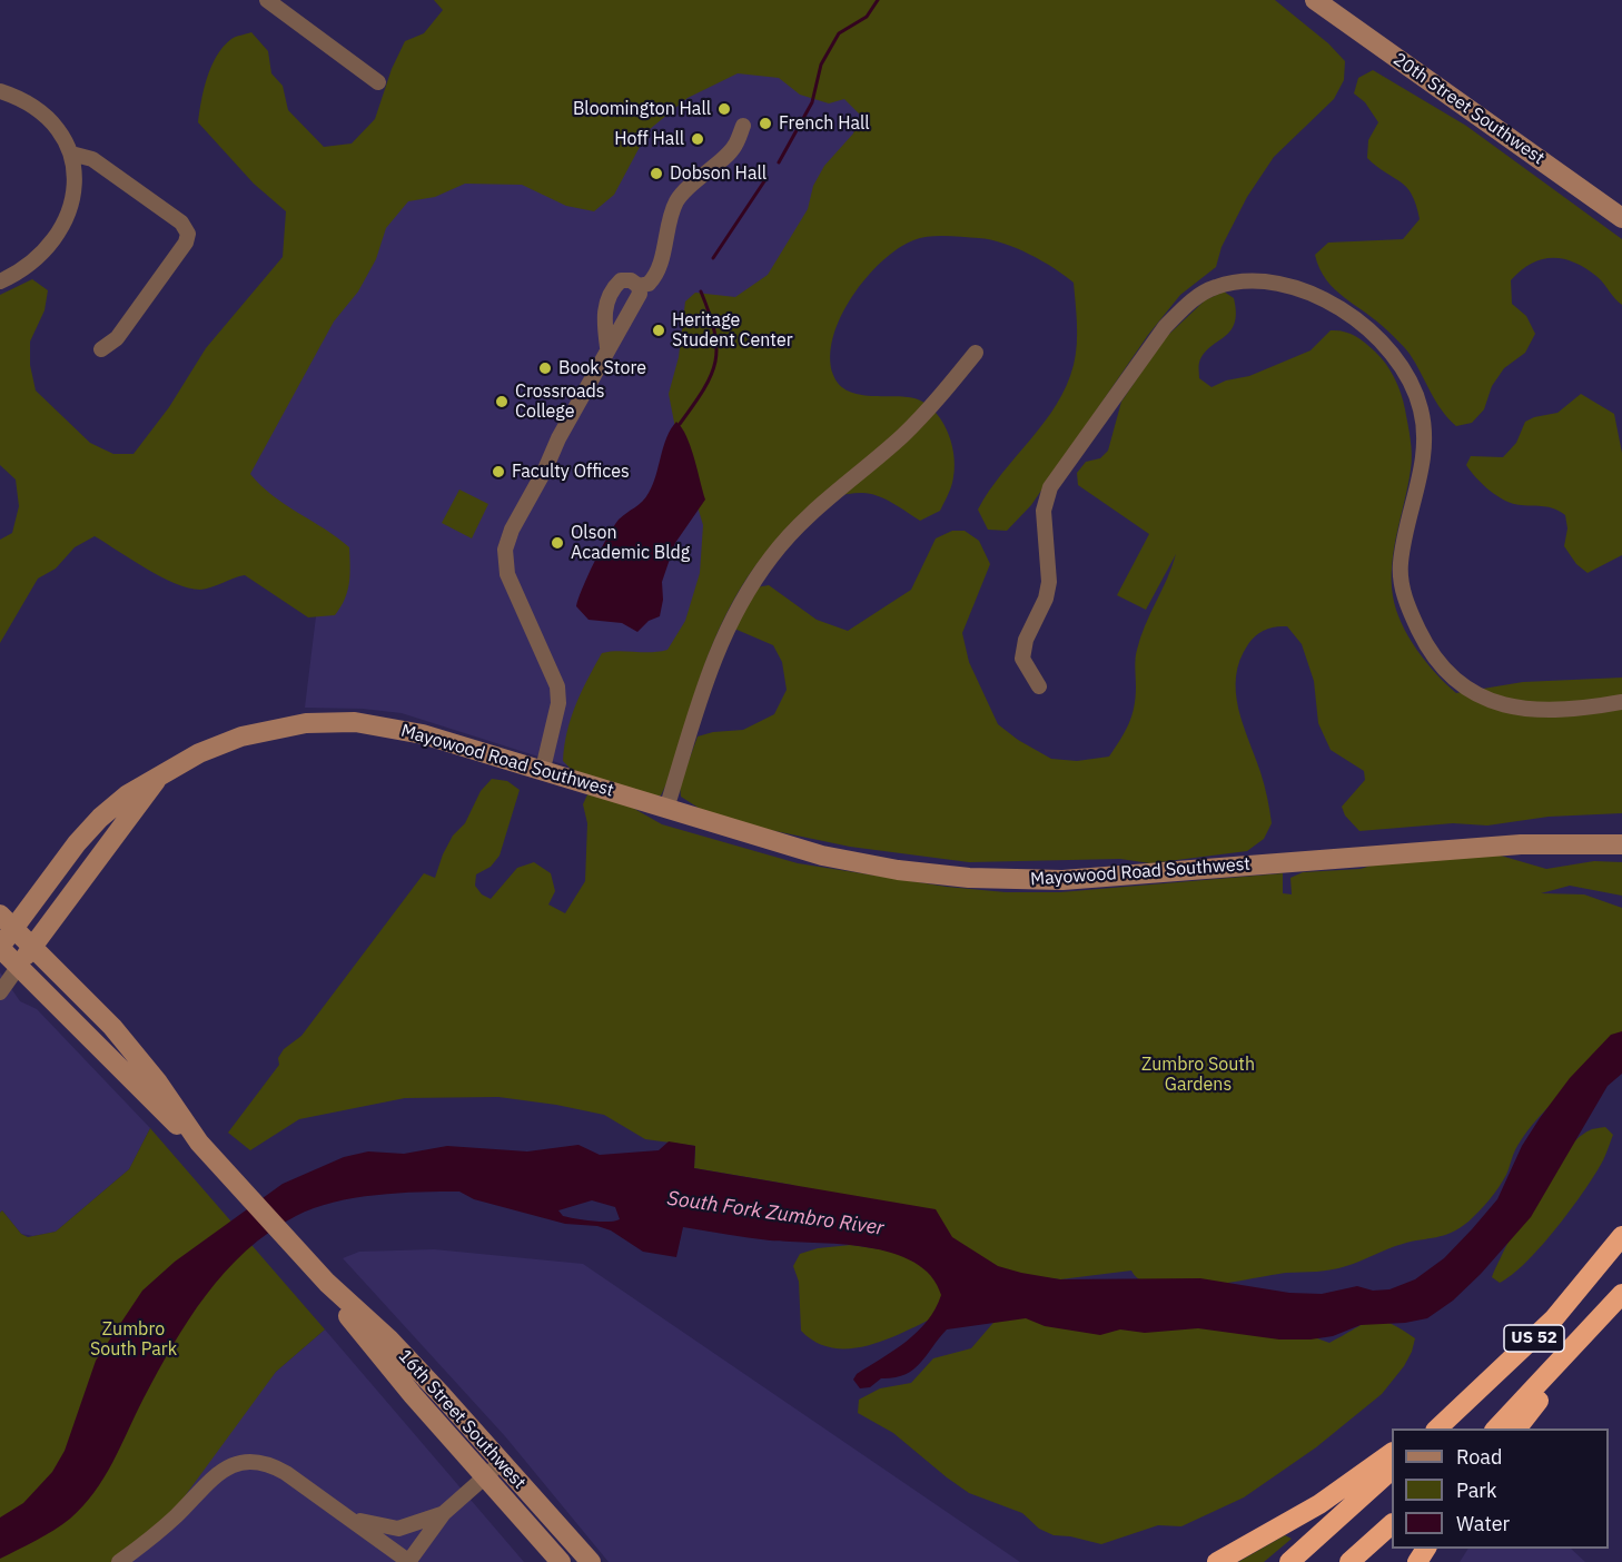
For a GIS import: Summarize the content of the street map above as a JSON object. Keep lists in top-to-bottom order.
{
  "streets": {
    "highway": ["US 52"],
    "street": ["20th Street Southwest", "Mayowood Road Southwest", "16th Street Southwest"]
  },
  "crossings": [
    ["Mayowood Road Southwest", "16th Street Southwest"]
  ],
  "water": ["South Fork Zumbro River"],
  "parks": ["Zumbro South Gardens", "Zumbro South Park"],
  "places": [
    "Bloomington Hall",
    "French Hall",
    "Hoff Hall",
    "Dobson Hall",
    "Heritage Student Center",
    "Book Store",
    "Crossroads College",
    "Faculty Offices",
    "Olson Academic Bldg"
  ],
  "legend": ["Road", "Park", "Water"]
}
